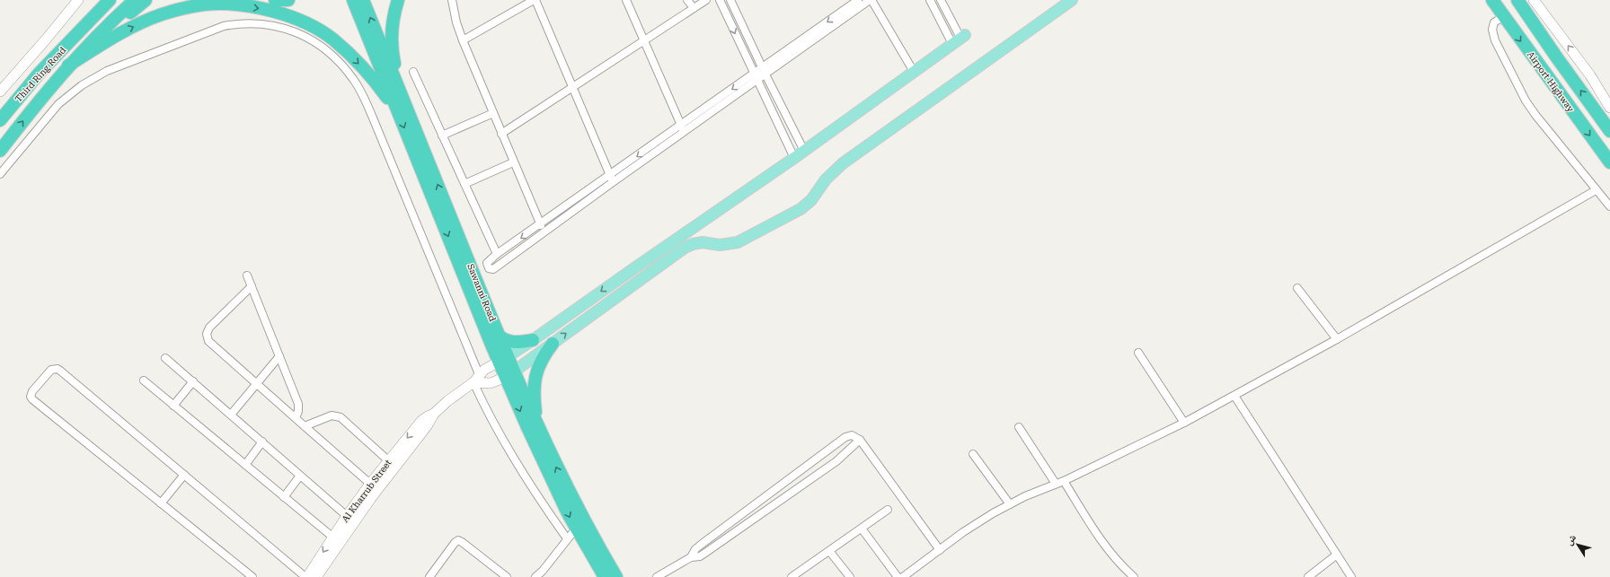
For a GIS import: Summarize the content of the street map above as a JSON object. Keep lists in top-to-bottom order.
{
  "streets": {
    "highway": ["Third Ring Road", "Airport Highway", "Sawanni Road"],
    "main road": ["Al Kharrub Street"]
  },
  "crossings": [
    ["Sawanni Road", "Al Kharrub Street"]
  ],
  "north": "top left"
}
